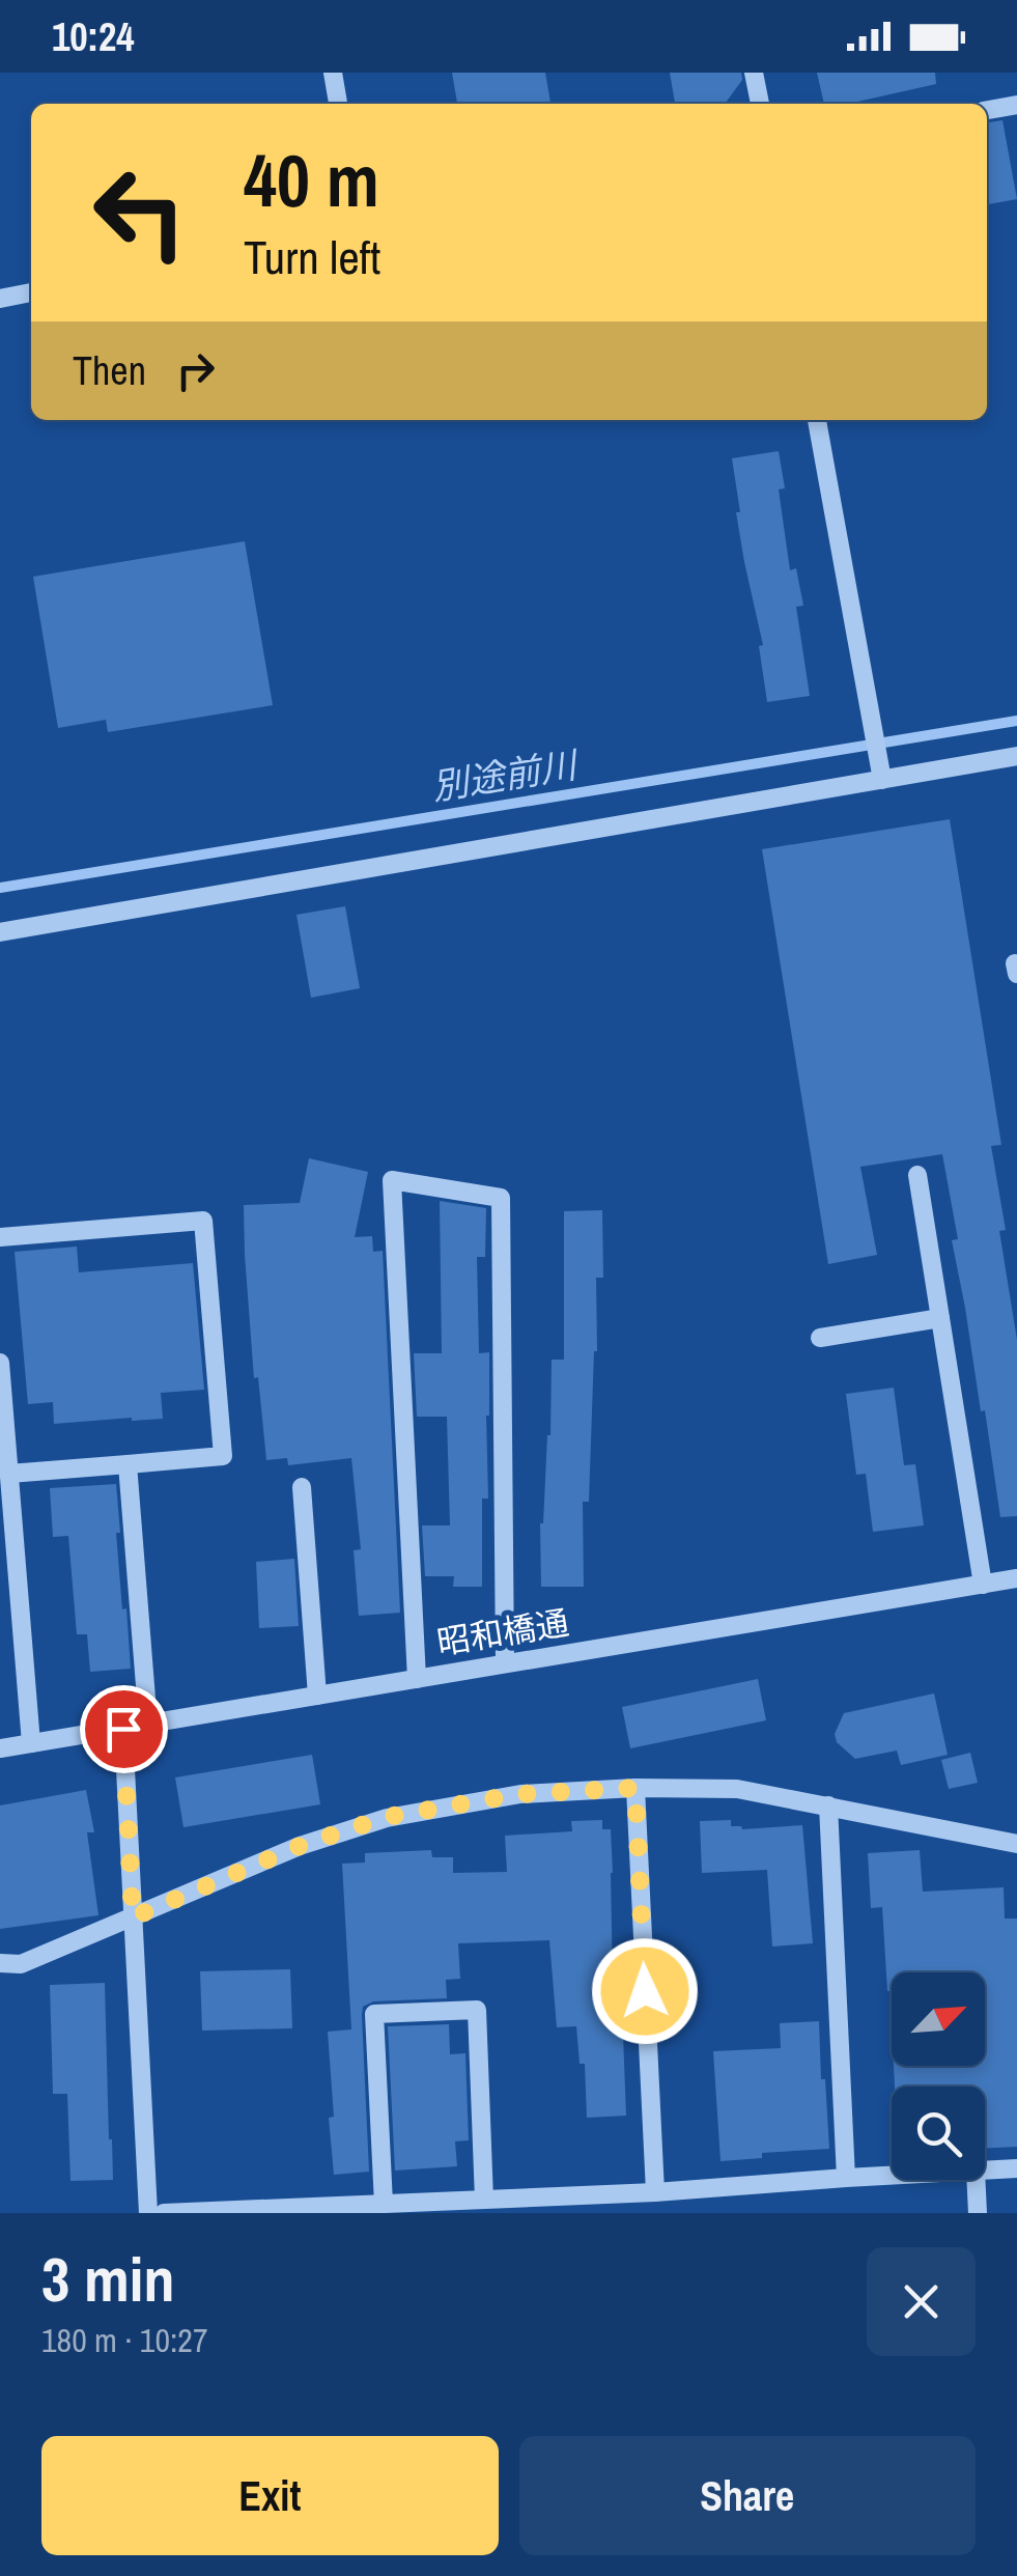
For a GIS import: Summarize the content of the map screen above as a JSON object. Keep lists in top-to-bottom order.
{
  "streets": {
    "street": ["昭和橋通"]
  },
  "water": ["別途前川"],
  "north": "top right",
  "page": {
    "status": "10:24",
    "turn": ["40 m", "Turn left"],
    "then": "Then",
    "heading": ["3 min", "180 m · 10:27"],
    "buttons": ["Exit", "Share"]
  }
}
